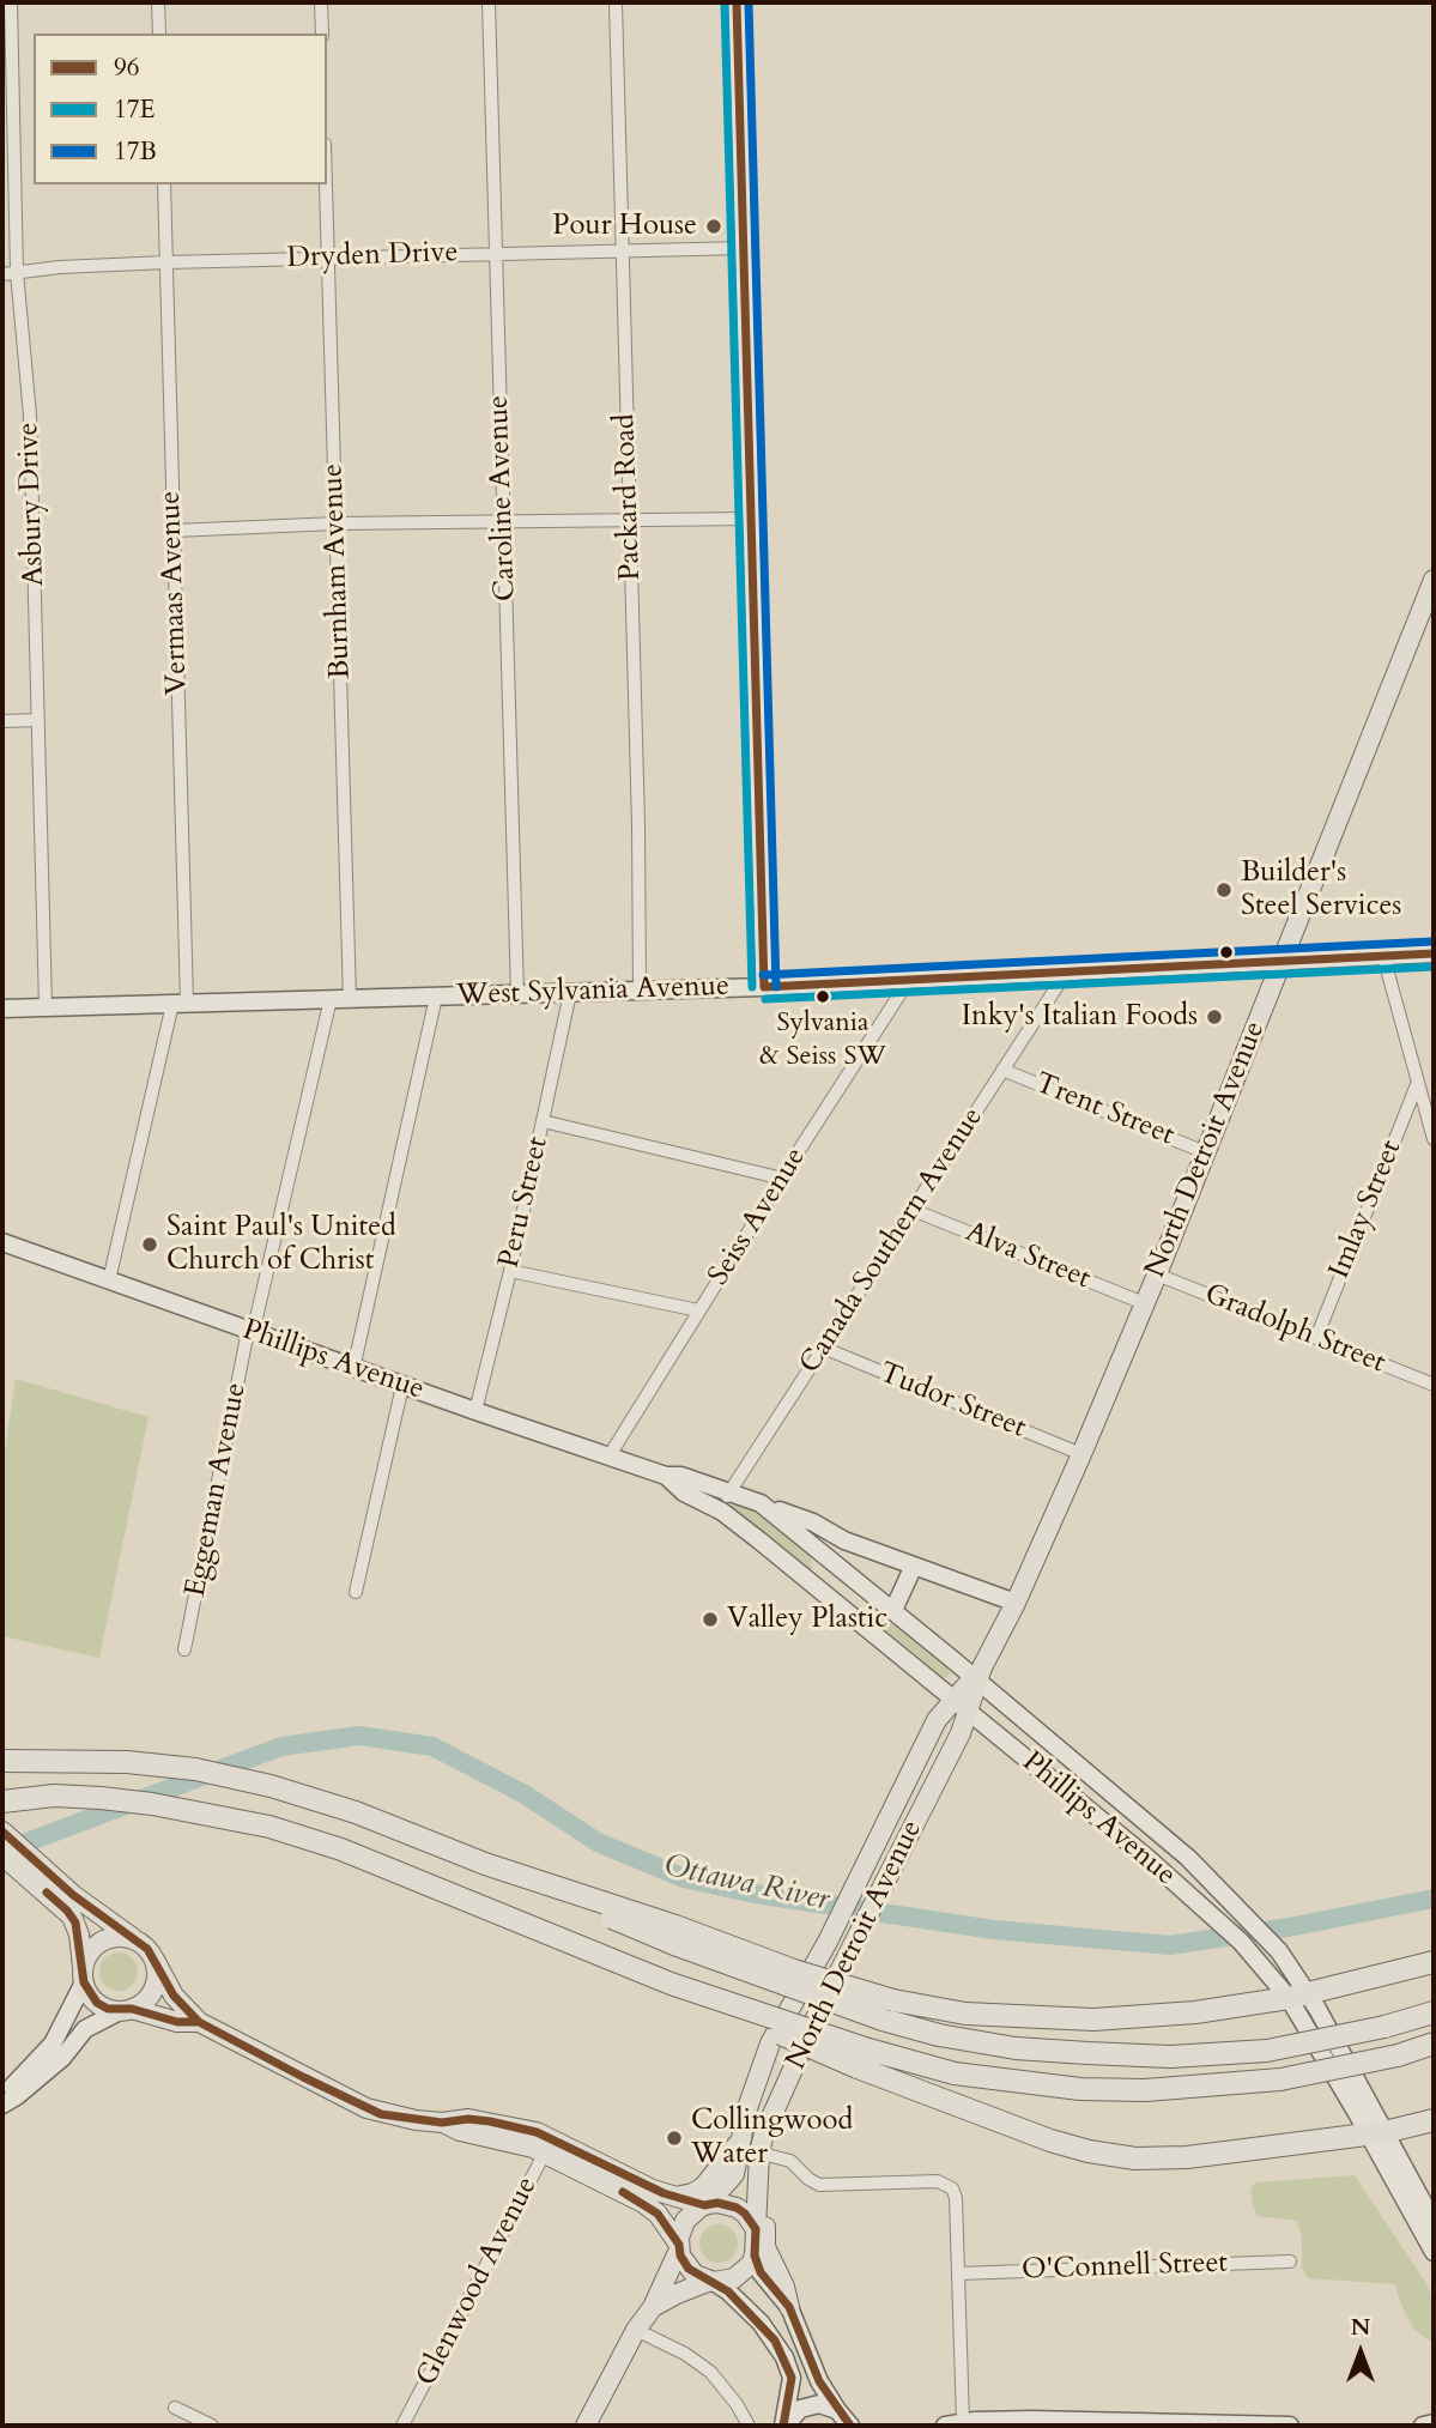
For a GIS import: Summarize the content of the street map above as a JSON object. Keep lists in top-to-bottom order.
{
  "streets": {
    "main road": ["West Sylvania Avenue", "North Detroit Avenue", "Phillips Avenue"],
    "street": [
      "Dryden Drive",
      "Packard Road",
      "Caroline Avenue",
      "Asbury Drive",
      "Burnham Avenue",
      "Vermaas Avenue",
      "Trent Street",
      "Peru Street",
      "Imlay Street",
      "Seiss Avenue",
      "Canada Southern Avenue",
      "Alva Street",
      "Gradolph Street",
      "Tudor Street",
      "Eggeman Avenue",
      "O'Connell Street",
      "Glenwood Avenue"
    ]
  },
  "crossings": [
    ["Dryden Drive", "Packard Road"],
    ["Dryden Drive", "Caroline Avenue"],
    ["Dryden Drive", "Asbury Drive"],
    ["Dryden Drive", "Burnham Avenue"],
    ["Dryden Drive", "Vermaas Avenue"],
    ["Packard Road", "West Sylvania Avenue"],
    ["Caroline Avenue", "West Sylvania Avenue"],
    ["Asbury Drive", "West Sylvania Avenue"],
    ["Burnham Avenue", "West Sylvania Avenue"],
    ["Vermaas Avenue", "West Sylvania Avenue"],
    ["Vermaas Avenue", "Phillips Avenue"],
    ["West Sylvania Avenue", "North Detroit Avenue"],
    ["West Sylvania Avenue", "Peru Street"],
    ["West Sylvania Avenue", "Seiss Avenue"],
    ["West Sylvania Avenue", "Canada Southern Avenue"],
    ["Trent Street", "North Detroit Avenue"],
    ["Trent Street", "Canada Southern Avenue"],
    ["North Detroit Avenue", "Alva Street"],
    ["North Detroit Avenue", "Gradolph Street"],
    ["North Detroit Avenue", "Phillips Avenue"],
    ["North Detroit Avenue", "Tudor Street"],
    ["Peru Street", "Phillips Avenue"],
    ["Imlay Street", "Gradolph Street"],
    ["Seiss Avenue", "Phillips Avenue"],
    ["Canada Southern Avenue", "Alva Street"],
    ["Canada Southern Avenue", "Phillips Avenue"],
    ["Canada Southern Avenue", "Tudor Street"],
    ["Phillips Avenue", "Eggeman Avenue"]
  ],
  "water": ["Ottawa River"],
  "places": [
    "Pour House",
    "Builder's Steel Services",
    "Sylvania & Seiss SW",
    "Inky's Italian Foods",
    "Saint Paul's United Church of Christ",
    "Valley Plastic",
    "Collingwood Water"
  ],
  "lines": ["transit line 96", "transit line 17E", "transit line 17B"],
  "legend": ["96", "17E", "17B"],
  "north": "top"
}
